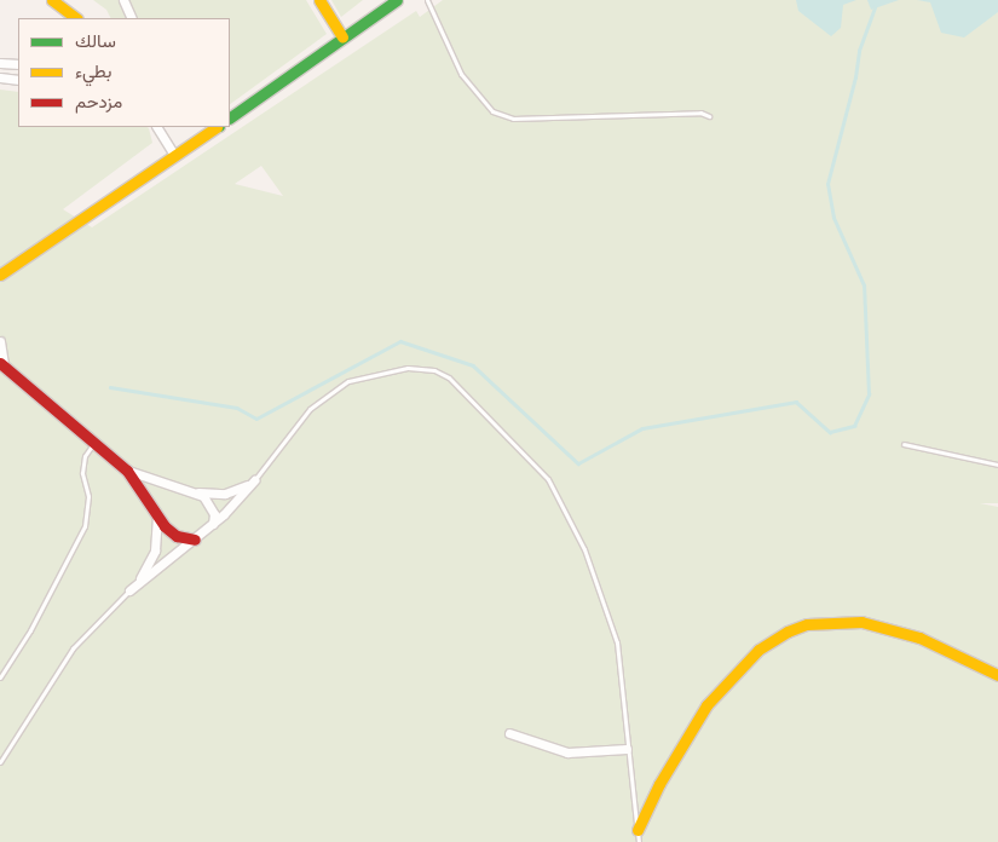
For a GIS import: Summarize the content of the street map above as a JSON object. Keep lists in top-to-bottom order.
{
  "legend": ["سالك", "بطيء", "مزدحم"]
}
